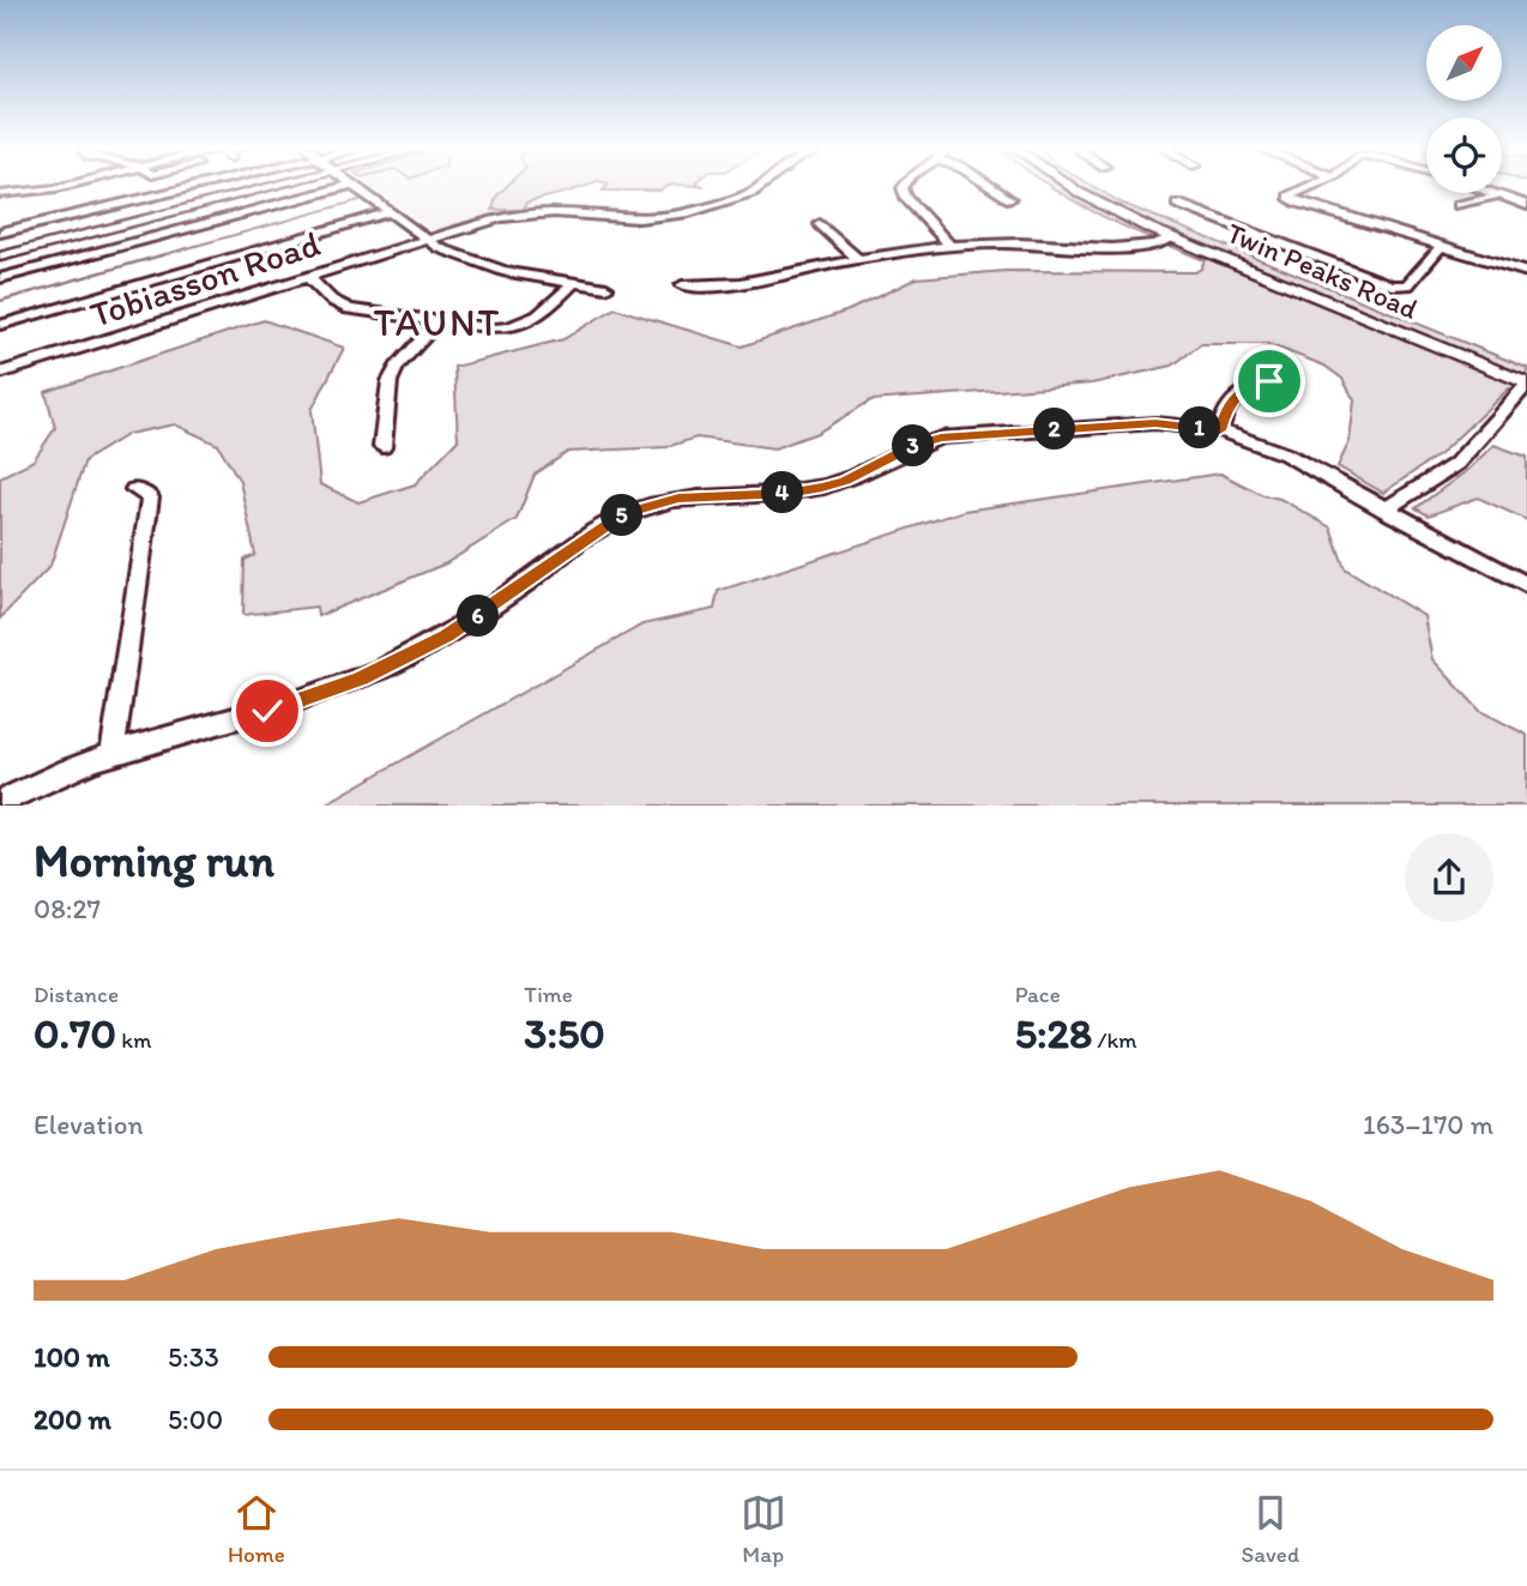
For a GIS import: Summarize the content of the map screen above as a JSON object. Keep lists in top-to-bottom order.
{
  "streets": {
    "main road": ["Twin Peaks Road"],
    "street": ["Tobiasson Road"]
  },
  "districts": ["TAUNT"],
  "north": "top right",
  "page": {
    "pins": [
      "1",
      "2",
      "3",
      "4",
      "5",
      "6"
    ],
    "heading": ["Morning run", "08:27"],
    "stats": [
      ["Distance", "0.70 km"],
      ["Time", "3:50"],
      ["Pace", "5:28 /km"]
    ],
    "chart": ["Elevation", "163–170 m"],
    "list": [
      {
        "name": "100 m",
        "note": "5:33"
      },
      {
        "name": "200 m",
        "note": "5:00"
      }
    ],
    "tabs": ["Home", "Map", "Saved"]
  }
}
